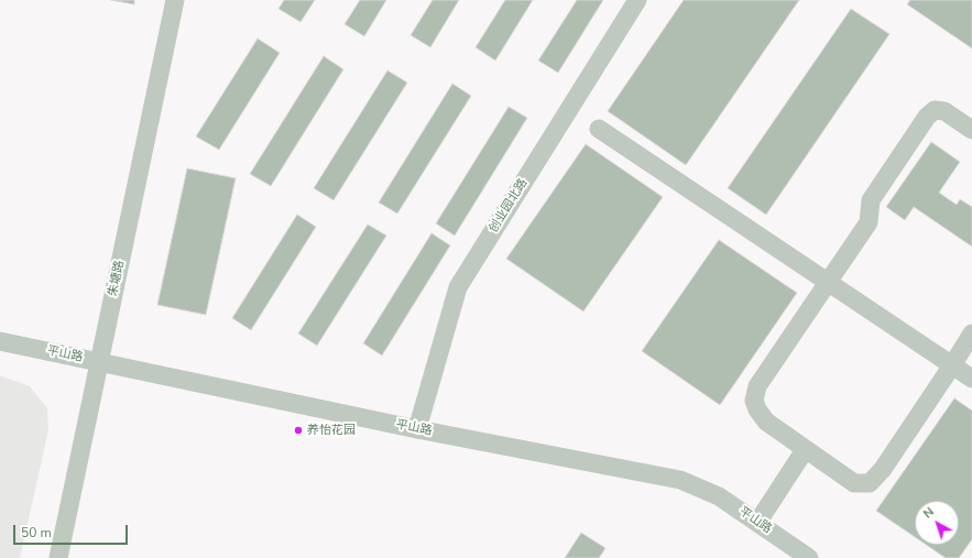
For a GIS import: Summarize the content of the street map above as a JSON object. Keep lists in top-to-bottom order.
{
  "streets": {
    "street": ["创业园北路", "朱塘路", "平山路"]
  },
  "crossings": [
    ["创业园北路", "平山路"],
    ["朱塘路", "平山路"]
  ],
  "places": ["养怡花园"],
  "scale_bar": "50 m",
  "north": "top left"
}
